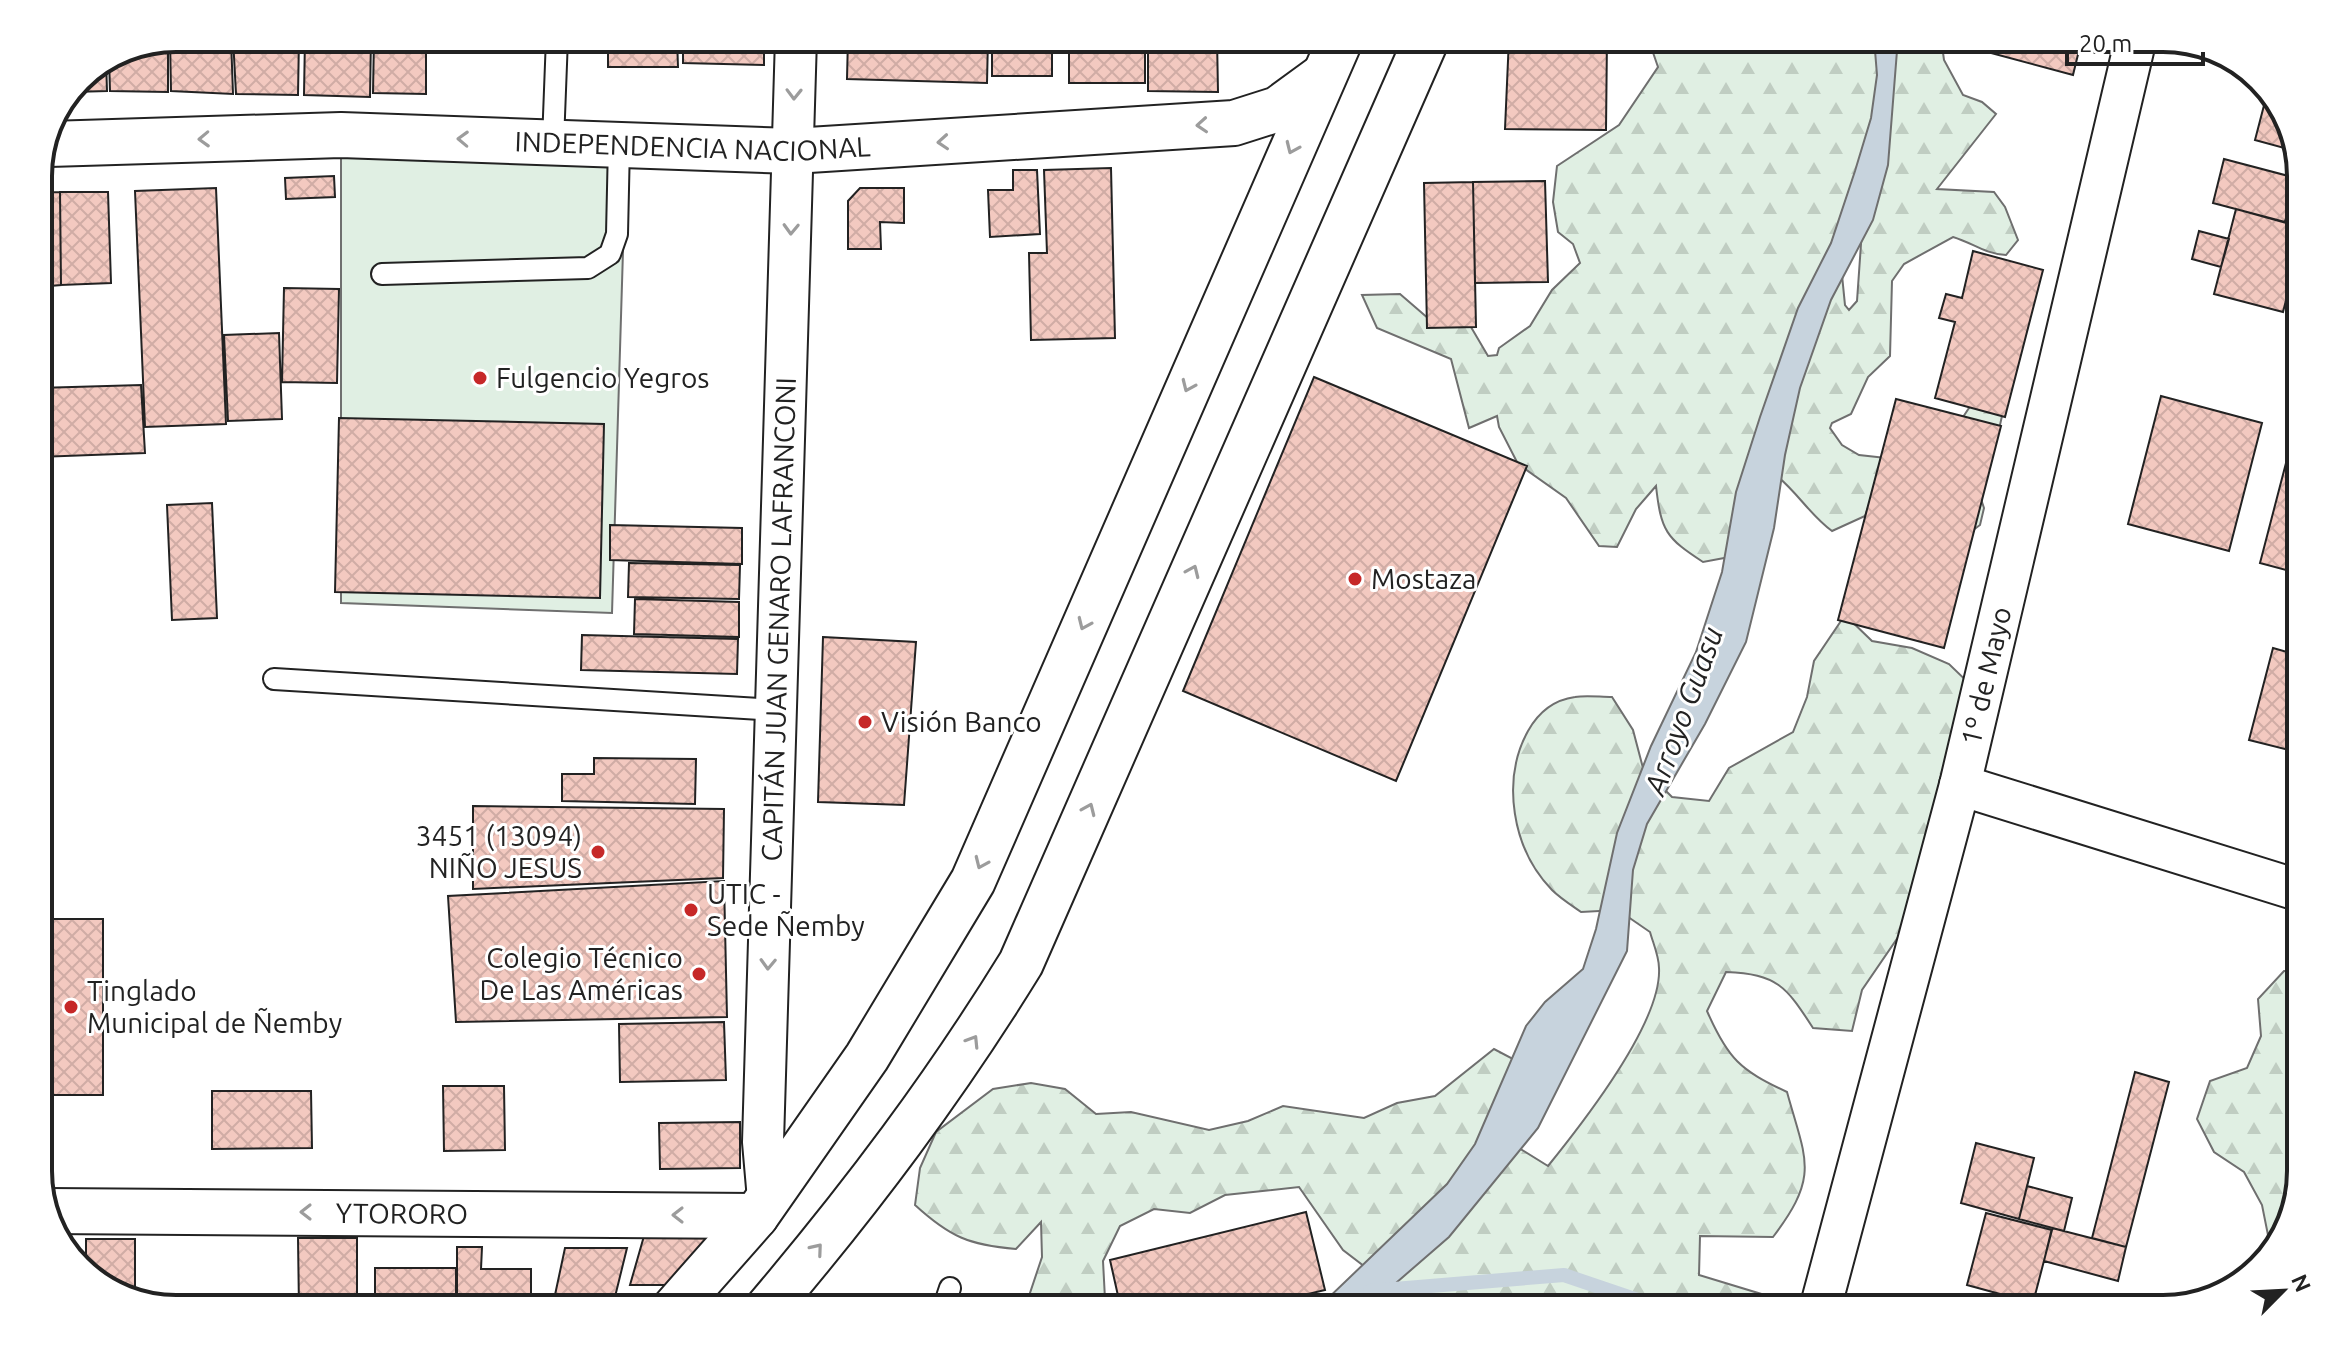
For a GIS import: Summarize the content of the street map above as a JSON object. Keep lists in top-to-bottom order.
{
  "streets": {
    "main road": ["INDEPENDENCIA NACIONAL", "YTORORO"],
    "street": ["CAPITÁN JUAN GENARO LAFRANCONI", "1º de Mayo"]
  },
  "crossings": [
    ["INDEPENDENCIA NACIONAL", "CAPITÁN JUAN GENARO LAFRANCONI"],
    ["CAPITÁN JUAN GENARO LAFRANCONI", "YTORORO"]
  ],
  "one_way": ["INDEPENDENCIA NACIONAL", "CAPITÁN JUAN GENARO LAFRANCONI", "YTORORO"],
  "water": ["Arroyo Guasu"],
  "places": [
    "Fulgencio Yegros",
    "Mostaza",
    "Visión Banco",
    "3451 (13094) NIÑO JESUS",
    "UTIC - Sede Ñemby",
    "Colegio Técnico De Las Américas",
    "Tinglado Municipal de Ñemby"
  ],
  "scale_bar": "20 m",
  "north": "top right"
}
